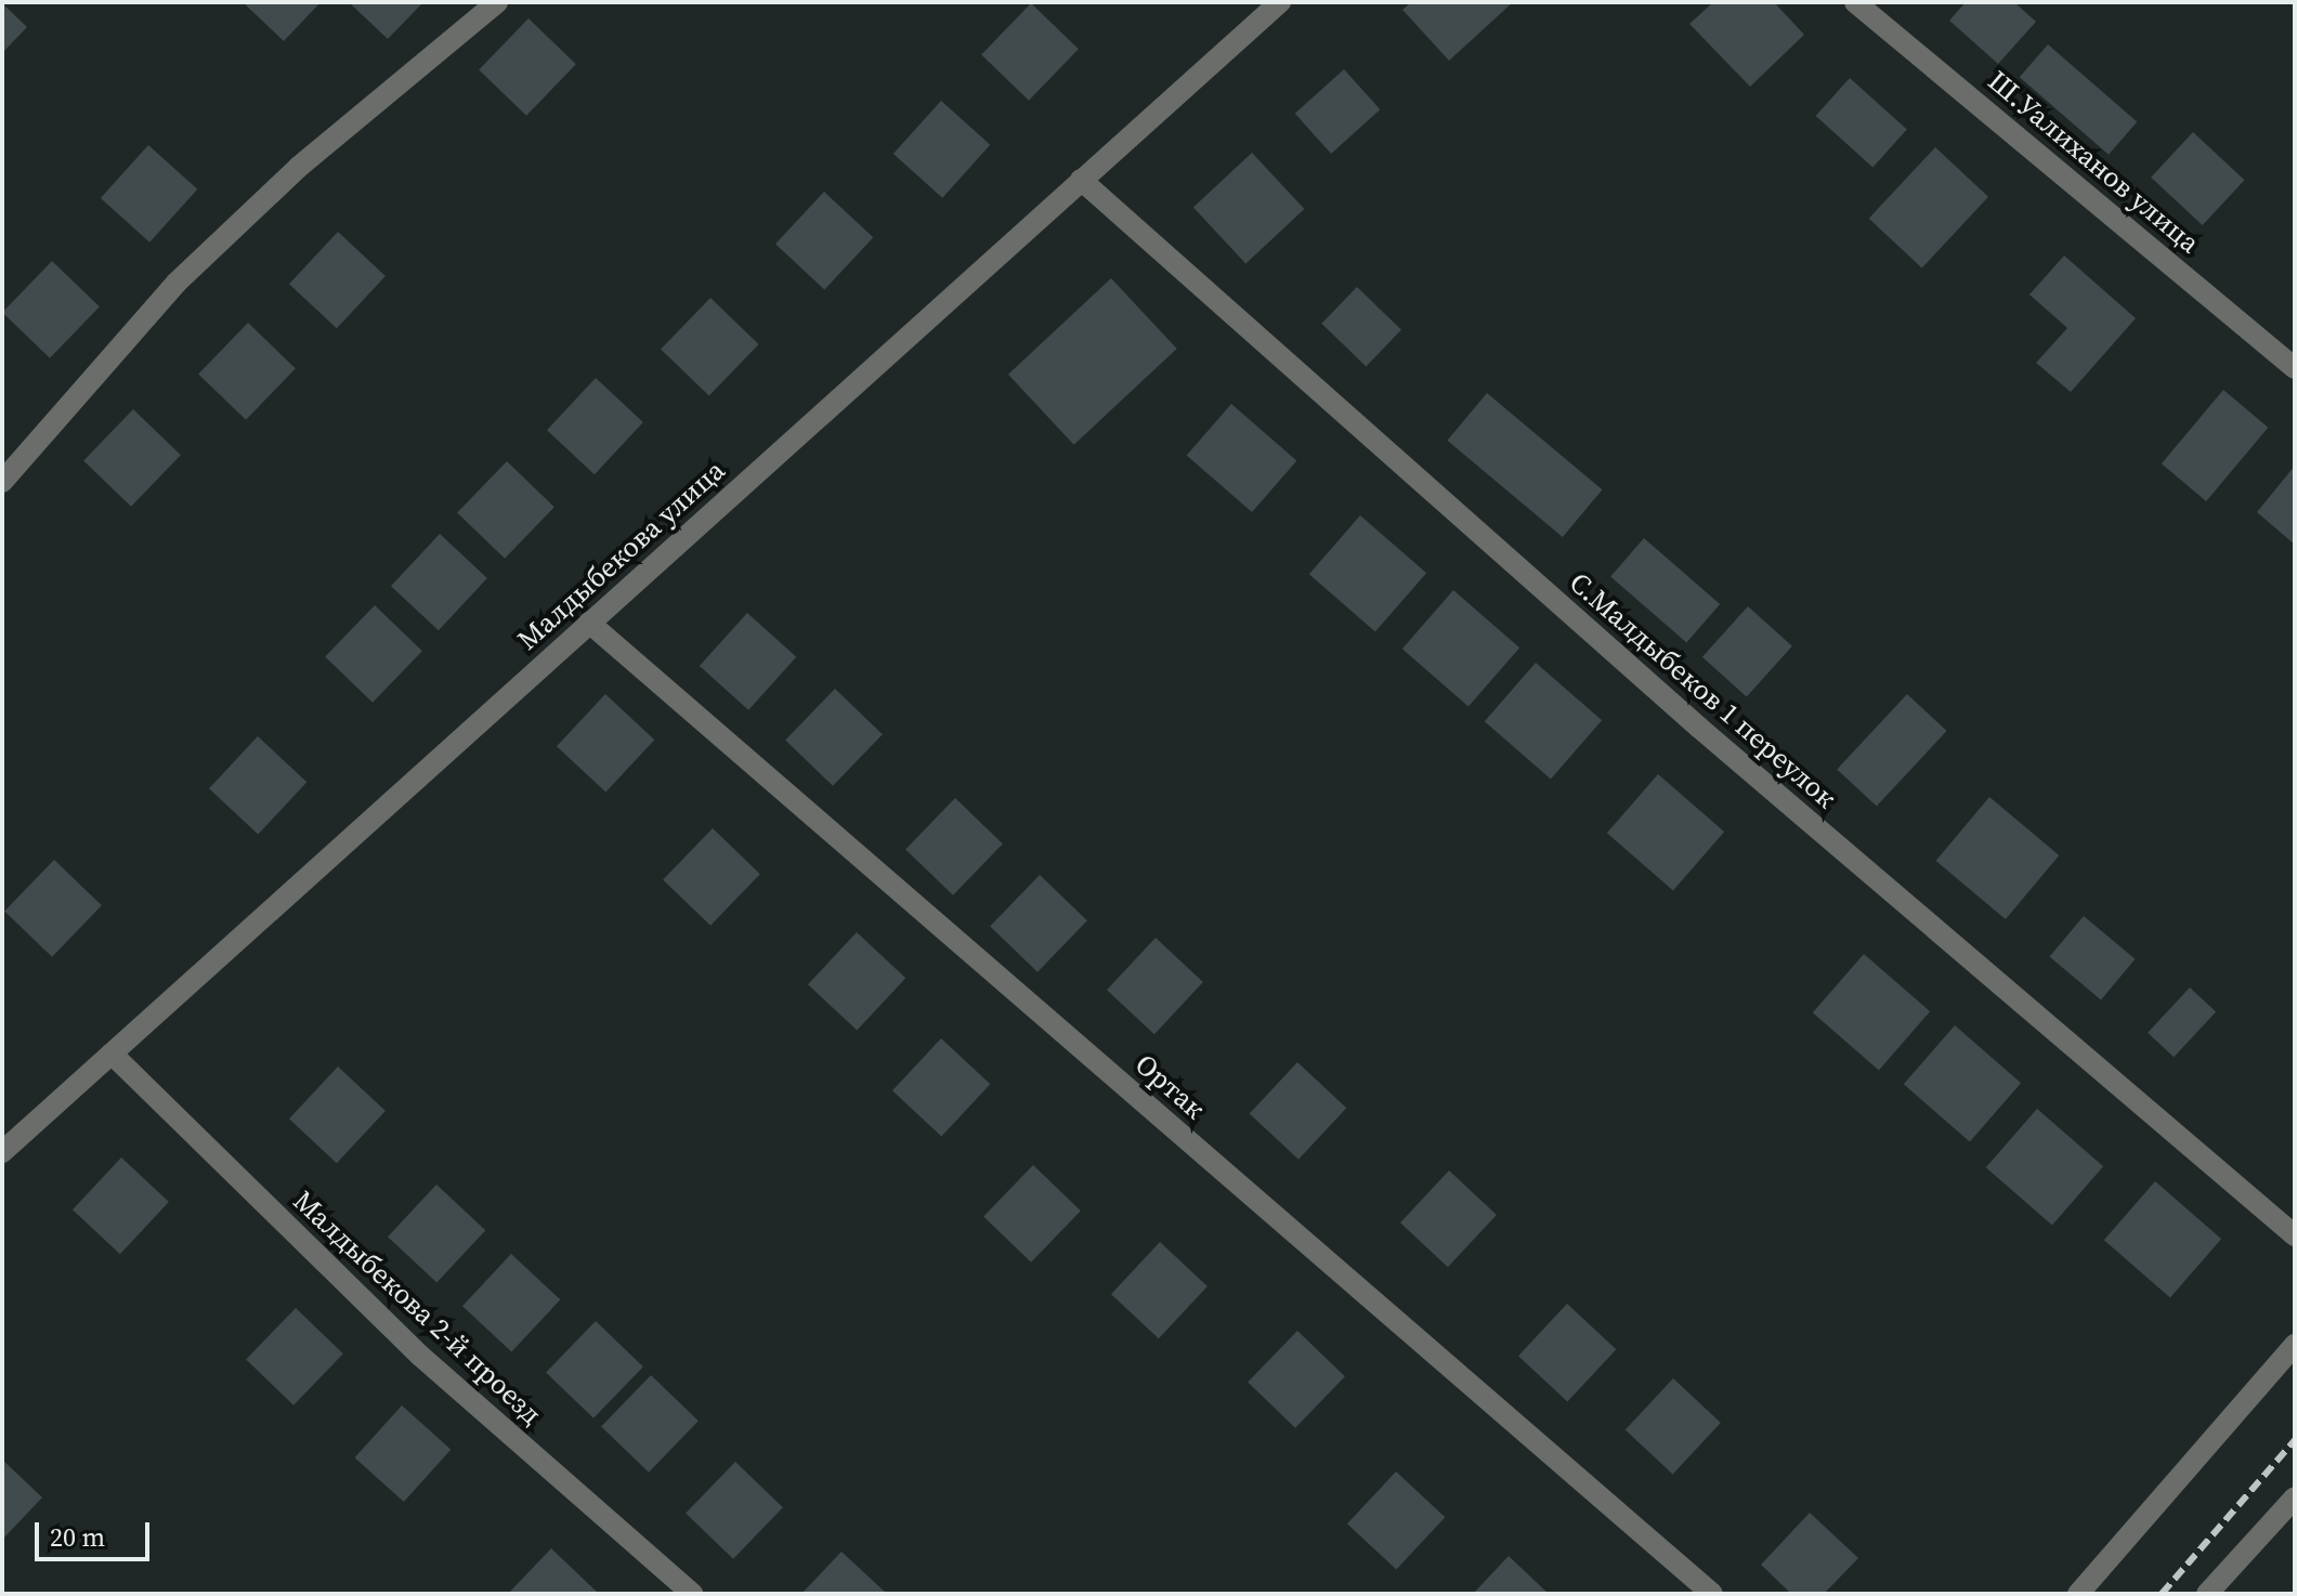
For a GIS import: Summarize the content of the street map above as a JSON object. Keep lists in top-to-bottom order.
{
  "streets": {
    "street": [
      "Ш.Уалиханов улица",
      "Малдыбекова улица",
      "С.Малдыбеков 1 переулок",
      "Ортак",
      "Малдыбекова 2-й проезд"
    ]
  },
  "crossings": [
    ["Малдыбекова улица", "С.Малдыбеков 1 переулок"],
    ["Малдыбекова улица", "Ортак"],
    ["Малдыбекова улица", "Малдыбекова 2-й проезд"]
  ],
  "scale_bar": "20 m"
}
